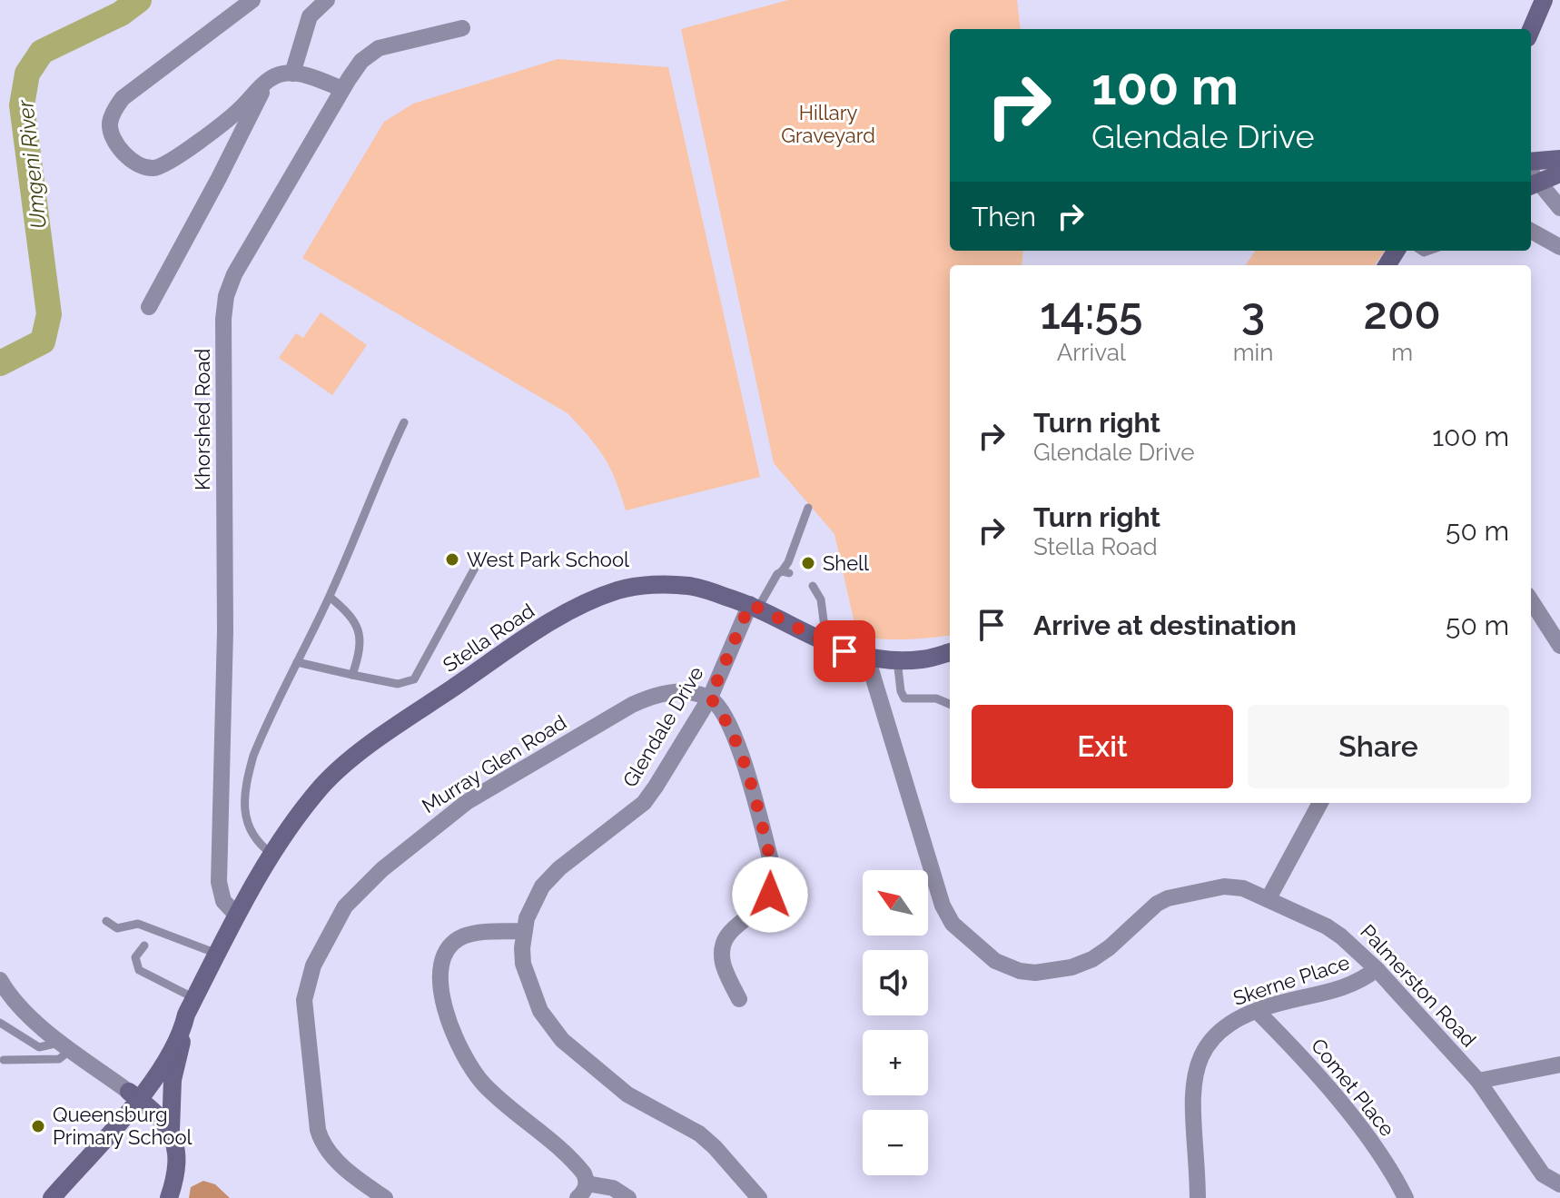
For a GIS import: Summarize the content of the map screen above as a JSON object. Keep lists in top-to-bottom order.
{
  "streets": {
    "main road": ["Stella Road"],
    "street": [
      "Khorshed Road",
      "Glendale Drive",
      "Murray Glen Road",
      "Skerne Place",
      "Palmerston Road",
      "Comet Place"
    ]
  },
  "crossings": [
    ["Khorshed Road", "Stella Road"],
    ["Stella Road", "Glendale Drive"],
    ["Stella Road", "Palmerston Road"],
    ["Glendale Drive", "Murray Glen Road"],
    ["Skerne Place", "Palmerston Road"],
    ["Skerne Place", "Comet Place"]
  ],
  "water": ["Umgeni River"],
  "parks": ["Hillary Graveyard"],
  "places": ["West Park School", "Shell", "Queensburg Primary School"],
  "north": "top left",
  "page": {
    "turn": ["100 m", "Glendale Drive"],
    "then": "Then",
    "eta": [
      "14:55",
      "Arrival",
      "3",
      "min",
      "200",
      "m"
    ],
    "list": [
      {
        "name": "Turn right",
        "note": "Glendale Drive",
        "value": "100 m"
      },
      {
        "name": "Turn right",
        "note": "Stella Road",
        "value": "50 m"
      },
      {
        "name": "Arrive at destination",
        "value": "50 m"
      }
    ],
    "buttons": ["Exit", "Share"],
    "map_buttons": ["+", "−"]
  }
}
